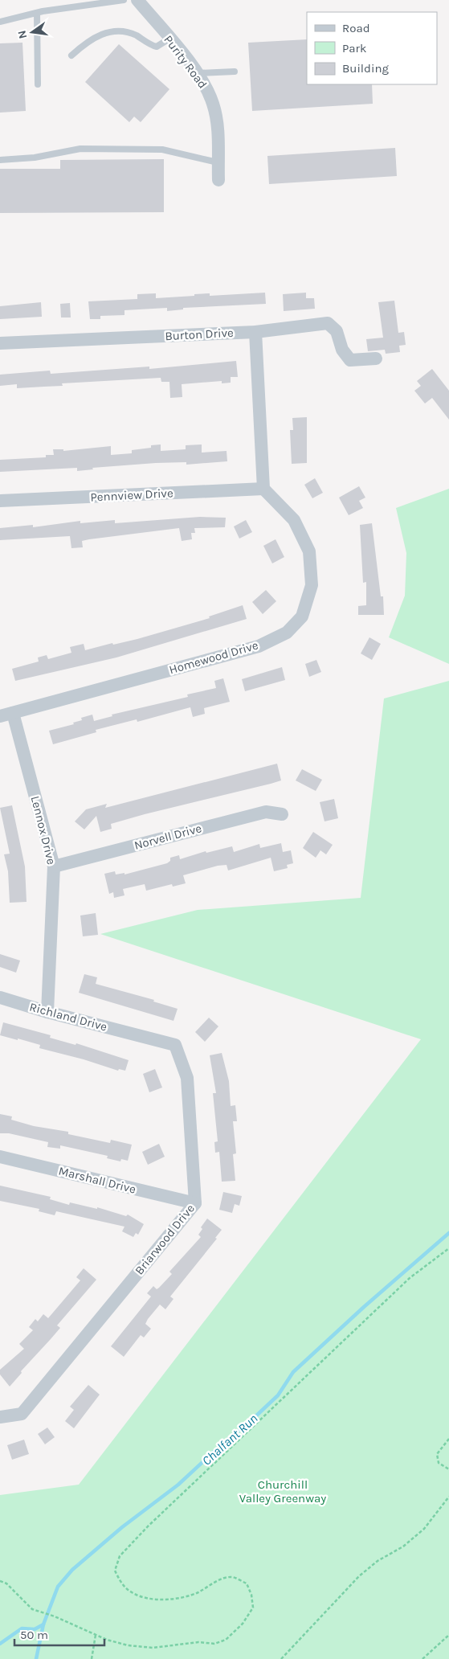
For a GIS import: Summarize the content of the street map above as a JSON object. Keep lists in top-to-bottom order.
{
  "streets": {
    "street": [
      "Purity Road",
      "Burton Drive",
      "Pennview Drive",
      "Homewood Drive",
      "Lennox Drive",
      "Norvell Drive",
      "Richland Drive",
      "Marshall Drive",
      "Briarwood Drive"
    ]
  },
  "crossings": [
    ["Pennview Drive", "Homewood Drive"],
    ["Homewood Drive", "Lennox Drive"],
    ["Lennox Drive", "Norvell Drive"],
    ["Lennox Drive", "Richland Drive"],
    ["Richland Drive", "Briarwood Drive"],
    ["Marshall Drive", "Briarwood Drive"]
  ],
  "water": ["Chalfant Run"],
  "parks": ["Churchill Valley Greenway"],
  "legend": ["Road", "Park", "Building"],
  "scale_bar": "50 m",
  "north": "left"
}
